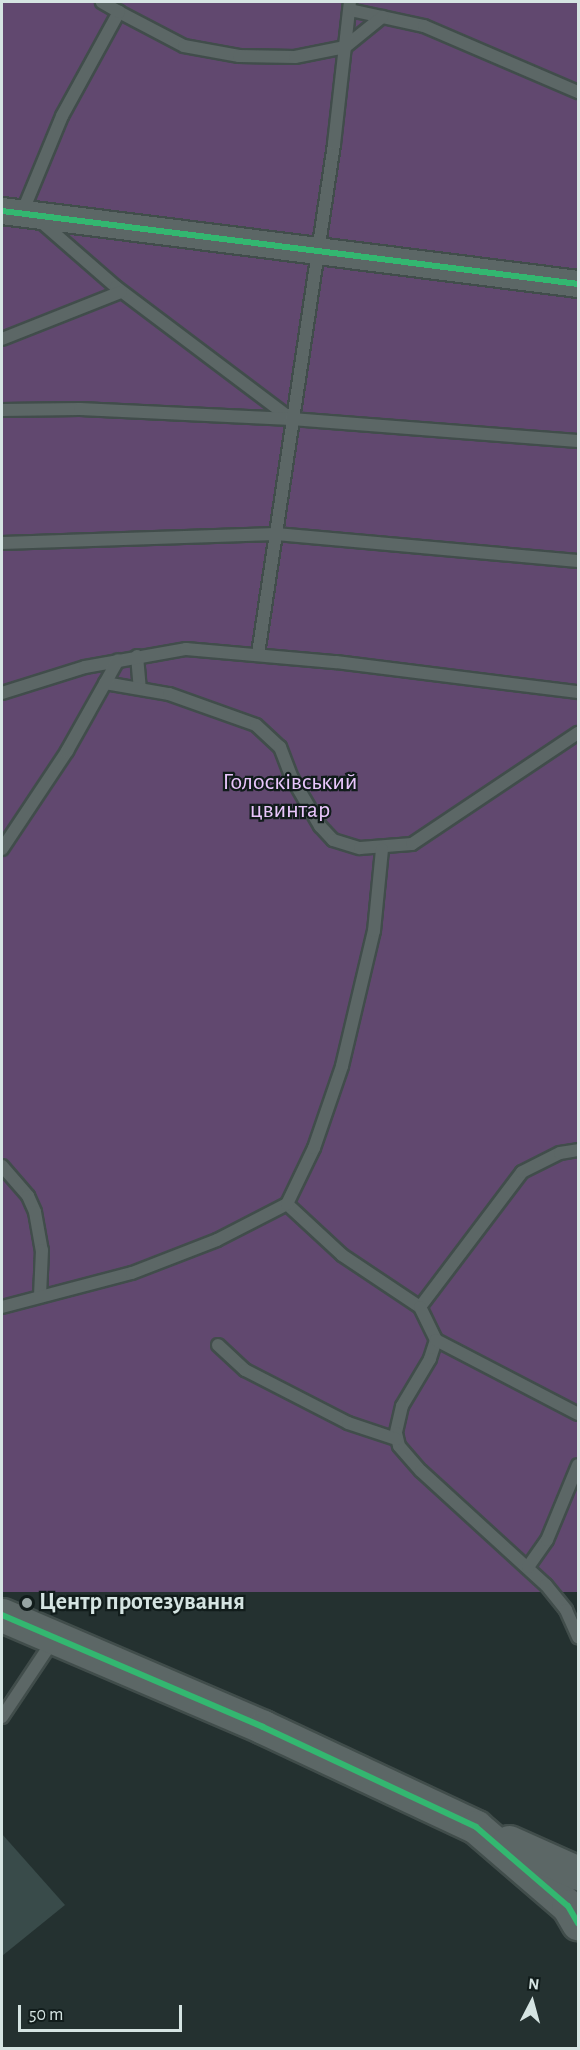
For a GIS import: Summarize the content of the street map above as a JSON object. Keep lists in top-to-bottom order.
{
  "parks": ["Голосківський цвинтар"],
  "places": ["Центр протезування"],
  "scale_bar": "50 m",
  "north": "top"
}
